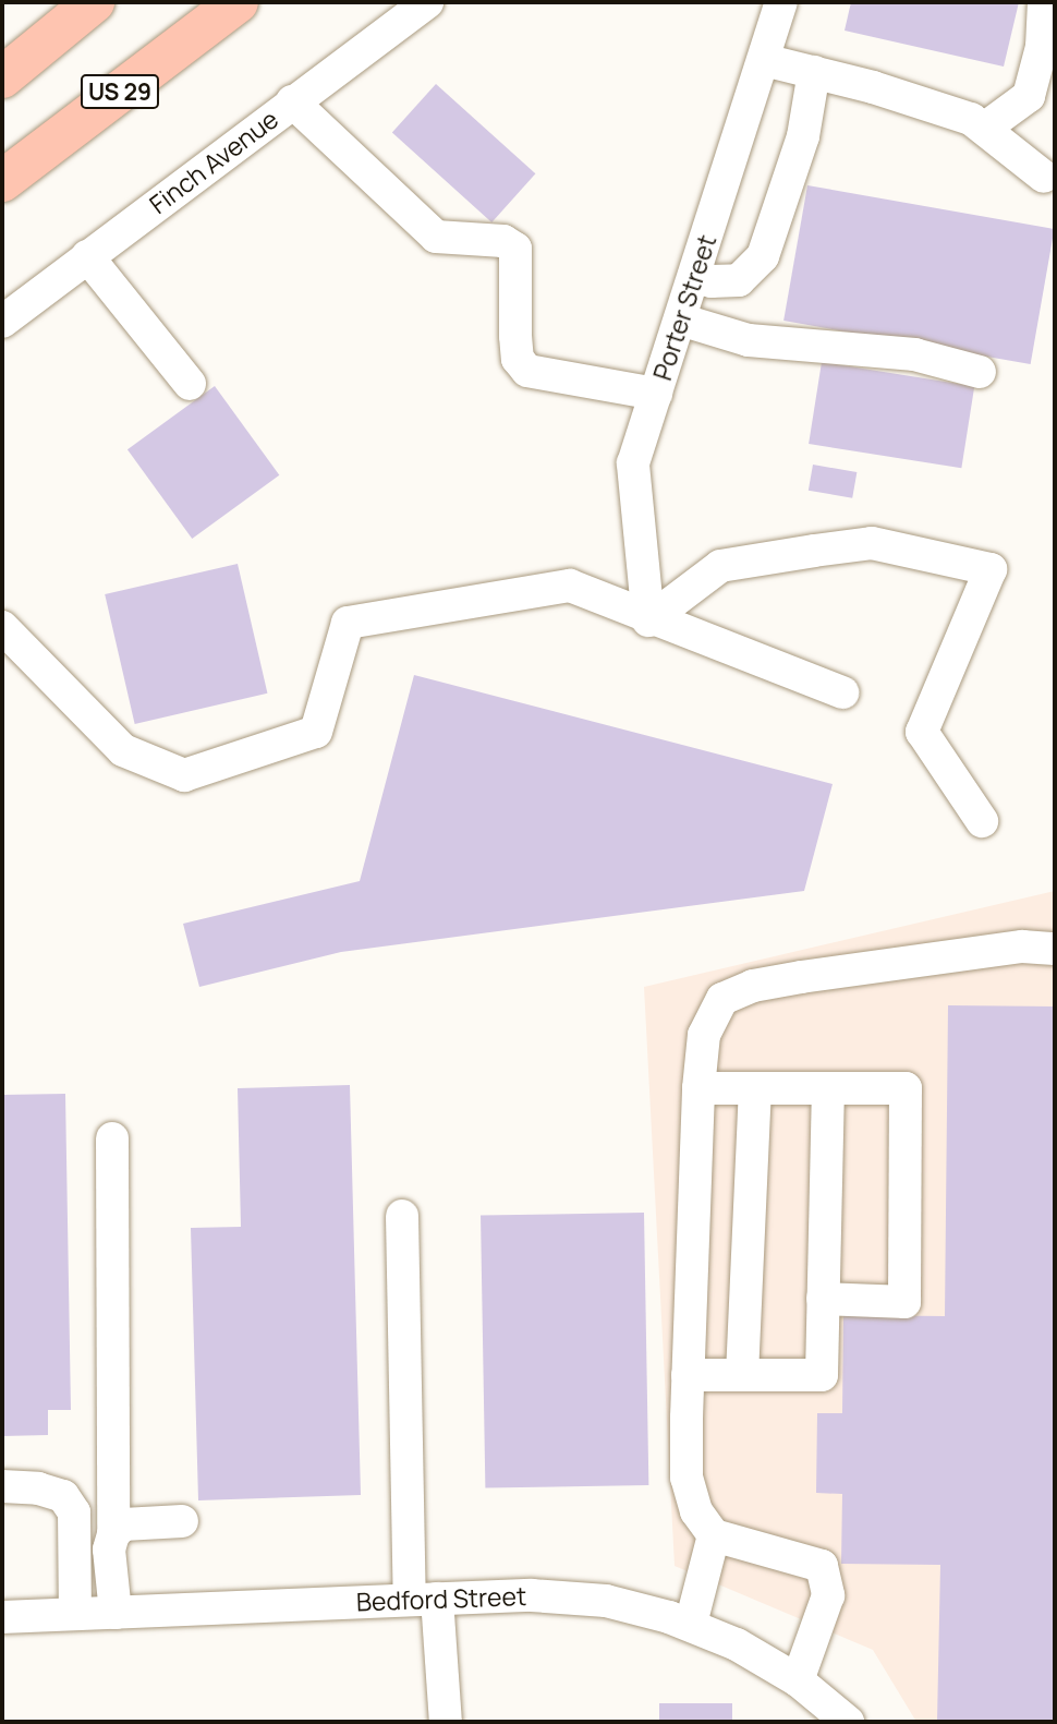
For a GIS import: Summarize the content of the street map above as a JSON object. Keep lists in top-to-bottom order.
{
  "streets": {
    "highway": ["US 29"],
    "street": ["Finch Avenue", "Porter Street", "Bedford Street"]
  }
}
